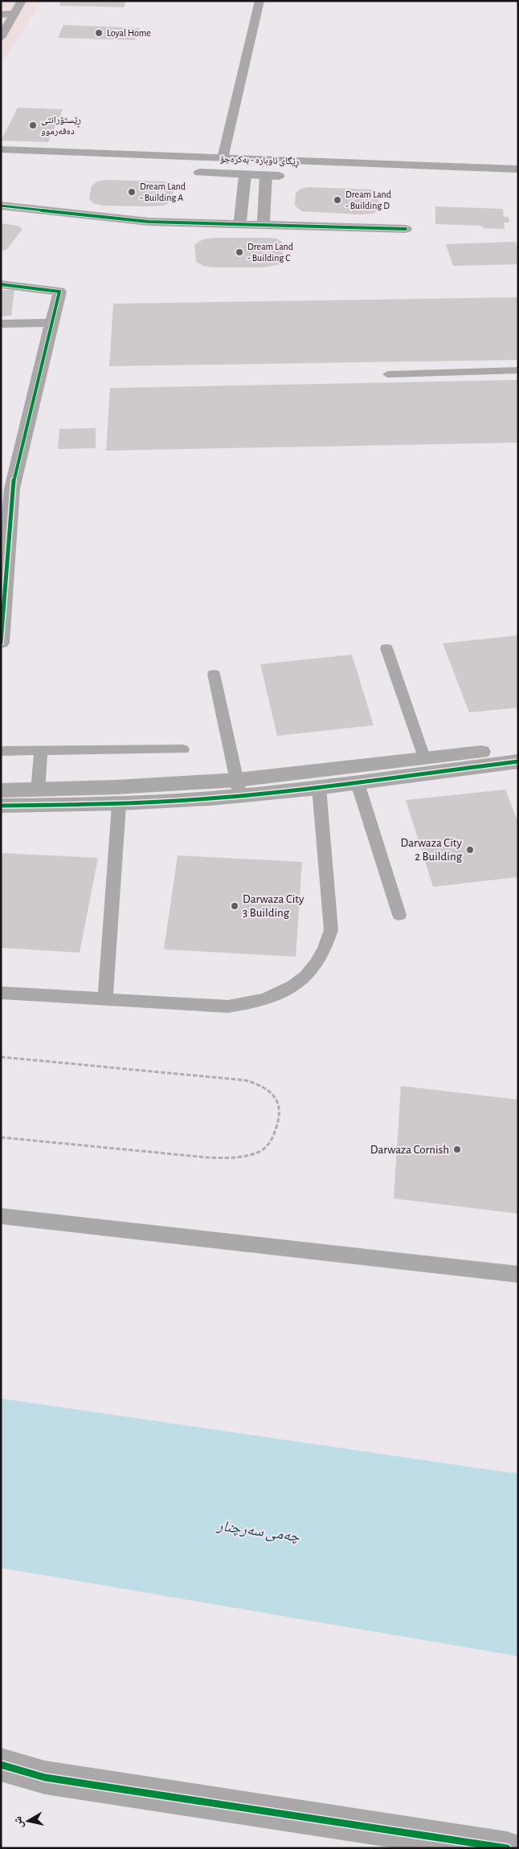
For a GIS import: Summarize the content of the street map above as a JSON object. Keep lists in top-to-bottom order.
{
  "streets": {
    "main road": ["ڕێگای ئاوبارە - بەکرەجۆ"]
  },
  "water": ["چەمی سەرچنار"],
  "places": [
    "Loyal Home",
    "ڕێستۆرانتی دەفەرموو",
    "Dream Land - Building A",
    "Dream Land - Building D",
    "Dream Land - Building C",
    "Darwaza City 2 Building",
    "Darwaza City 3 Building",
    "Darwaza Cornish"
  ],
  "north": "left"
}
